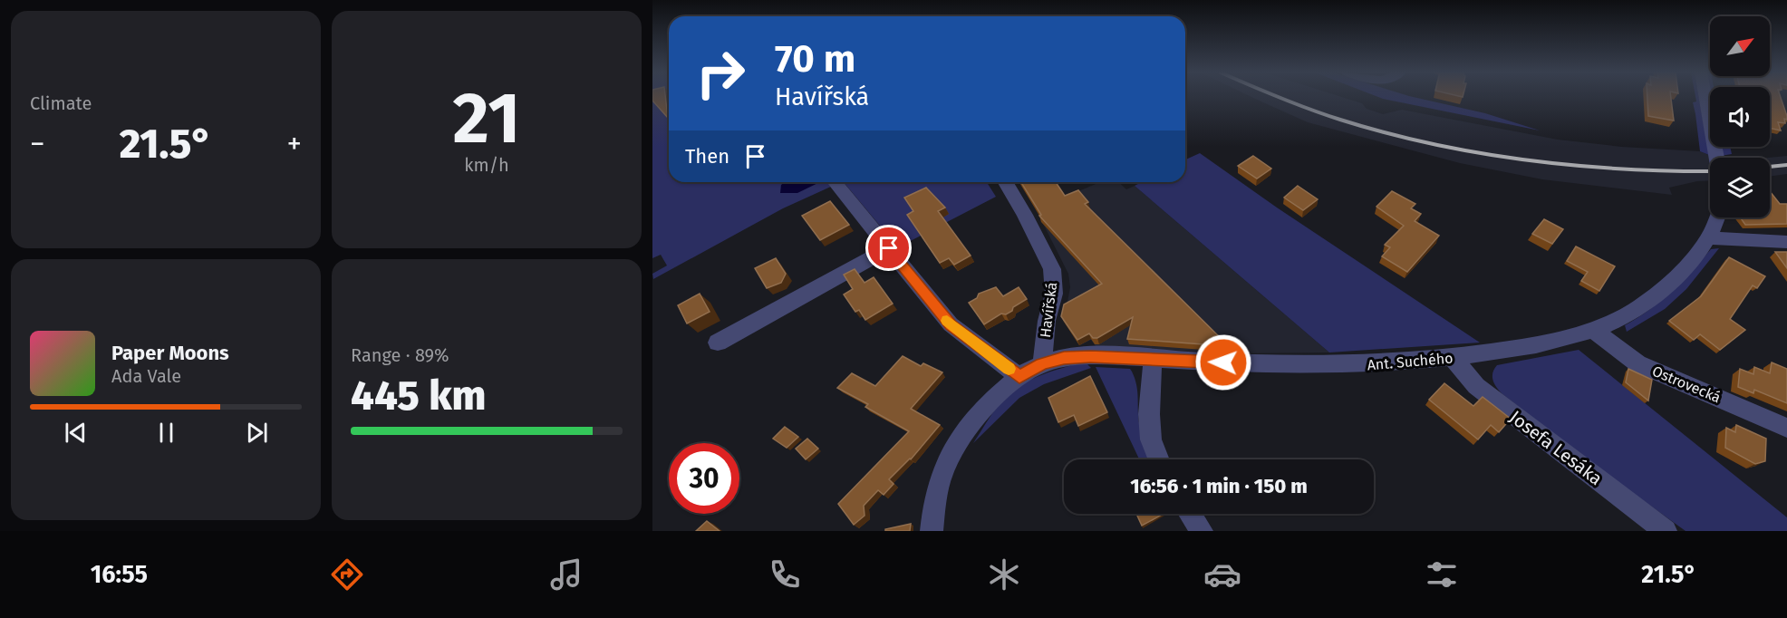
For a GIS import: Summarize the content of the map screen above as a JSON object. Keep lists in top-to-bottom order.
{
  "streets": {
    "street": [
      "Havířská",
      "Ant. Suchého",
      "Ostrovecká",
      "Josefa Lesáka"
    ]
  },
  "crossings": [
    ["Havířská", "Ant. Suchého"],
    ["Ant. Suchého", "Ostrovecká"],
    ["Ant. Suchého", "Josefa Lesáka"]
  ],
  "north": "top right",
  "page": {
    "tile": [
      "Climate",
      ["21", "km/h"],
      ["Range · 89%", "445 km"]
    ],
    "turn": ["70 m", "Havířská"],
    "heat": ["−", "21.5°", "+"],
    "then": "Then",
    "song": ["Paper Moons", "Ada Vale"],
    "limit": "30",
    "trip": "16:56 · 1 min · 150 m",
    "tabs": ["16:55", "21.5°"]
  }
}
